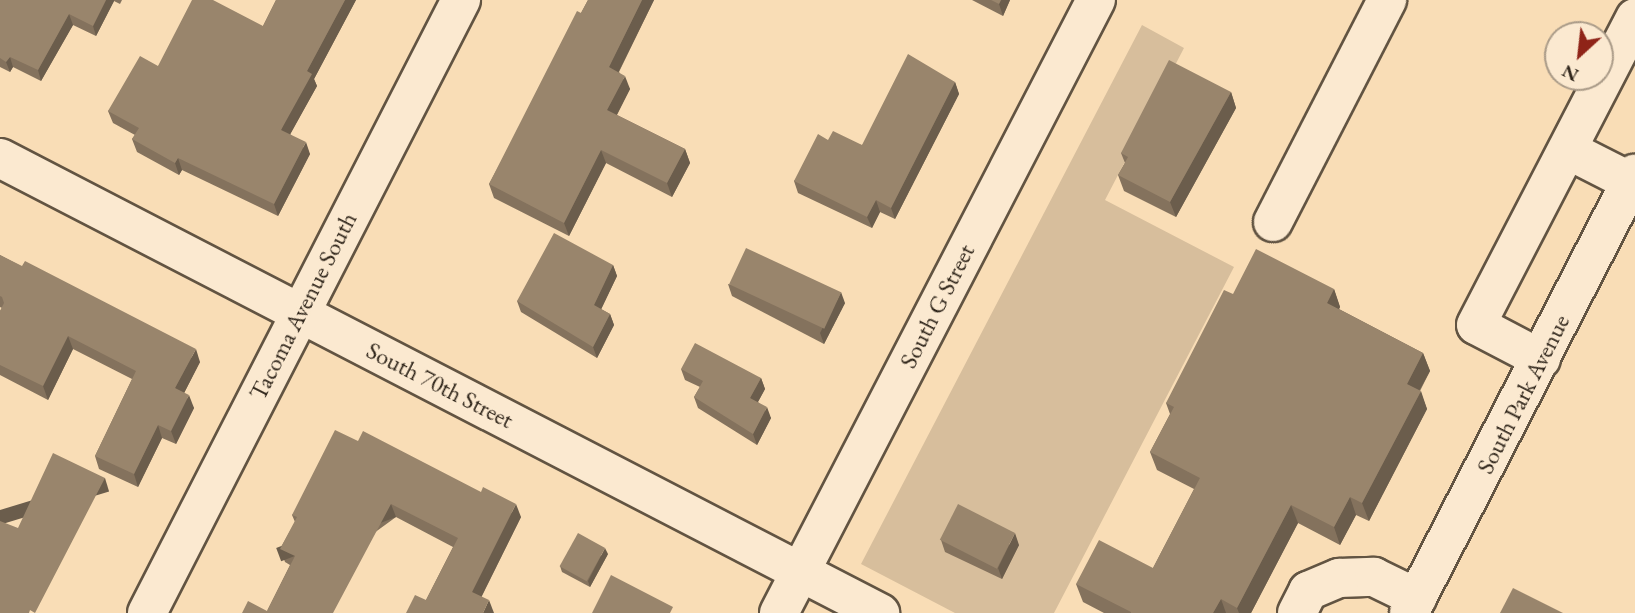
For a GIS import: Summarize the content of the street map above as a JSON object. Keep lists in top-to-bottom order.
{
  "streets": {
    "street": [
      "Tacoma Avenue South",
      "South G Street",
      "South 70th Street",
      "South Park Avenue"
    ]
  },
  "crossings": [
    ["Tacoma Avenue South", "South 70th Street"],
    ["South G Street", "South 70th Street"]
  ],
  "north": "bottom left"
}
